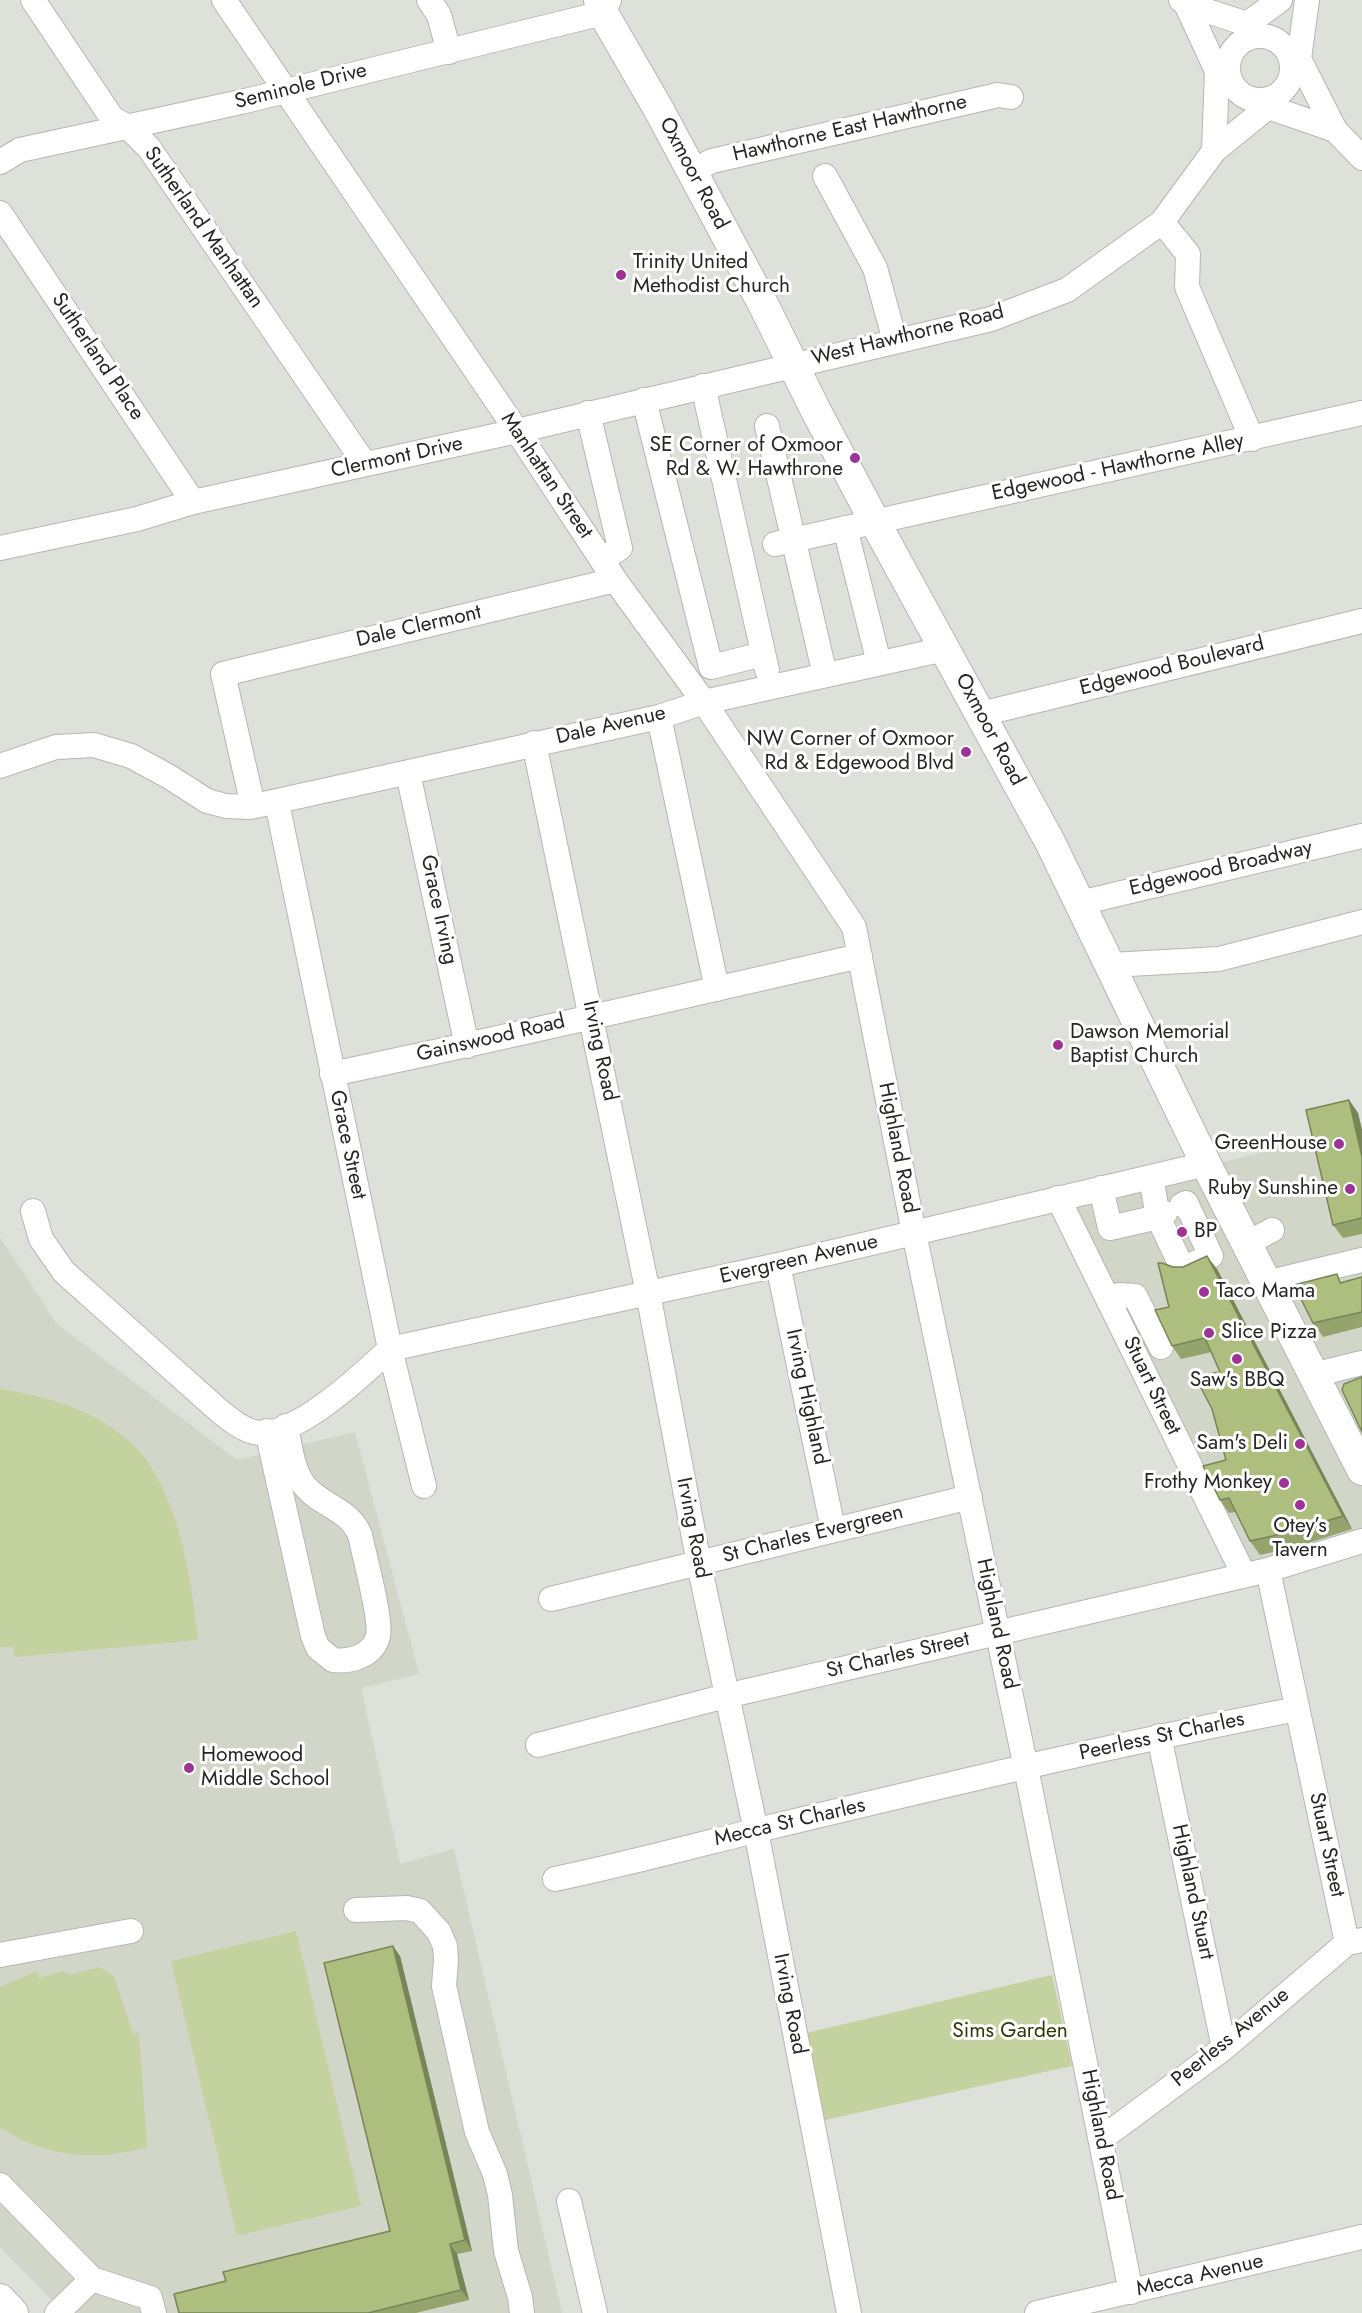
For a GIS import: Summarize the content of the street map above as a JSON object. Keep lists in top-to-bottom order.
{
  "streets": {
    "main road": ["Oxmoor Road"],
    "street": [
      "Seminole Drive",
      "Hawthorne East Hawthorne",
      "Sutherland Manhattan",
      "West Hawthorne Road",
      "Sutherland Place",
      "Clermont Drive",
      "Edgewood - Hawthorne Alley",
      "Manhattan Street",
      "Dale Clermont",
      "Edgewood Boulevard",
      "Dale Avenue",
      "Edgewood Broadway",
      "Grace Irving",
      "Gainswood Road",
      "Irving Road",
      "Grace Street",
      "Highland Road",
      "Evergreen Avenue",
      "Stuart Street",
      "Irving Highland",
      "St Charles Evergreen",
      "St Charles Street",
      "Peerless St Charles",
      "Mecca St Charles",
      "Highland Stuart",
      "Peerless Avenue",
      "Mecca Avenue"
    ]
  },
  "crossings": [
    ["Seminole Drive", "Oxmoor Road"],
    ["Seminole Drive", "Sutherland Manhattan"],
    ["Seminole Drive", "Manhattan Street"],
    ["Hawthorne East Hawthorne", "Oxmoor Road"],
    ["Oxmoor Road", "West Hawthorne Road"],
    ["Oxmoor Road", "Clermont Drive"],
    ["Oxmoor Road", "Edgewood - Hawthorne Alley"],
    ["Oxmoor Road", "Edgewood Boulevard"],
    ["Oxmoor Road", "Dale Avenue"],
    ["Oxmoor Road", "Edgewood Broadway"],
    ["Oxmoor Road", "Evergreen Avenue"],
    ["Sutherland Manhattan", "Clermont Drive"],
    ["West Hawthorne Road", "Clermont Drive"],
    ["Sutherland Place", "Clermont Drive"],
    ["Clermont Drive", "Manhattan Street"],
    ["Manhattan Street", "Dale Clermont"],
    ["Manhattan Street", "Dale Avenue"],
    ["Manhattan Street", "Gainswood Road"],
    ["Manhattan Street", "Highland Road"],
    ["Dale Clermont", "Dale Avenue"],
    ["Dale Avenue", "Grace Irving"],
    ["Dale Avenue", "Irving Road"],
    ["Dale Avenue", "Grace Street"],
    ["Grace Irving", "Gainswood Road"],
    ["Gainswood Road", "Irving Road"],
    ["Gainswood Road", "Grace Street"],
    ["Gainswood Road", "Highland Road"],
    ["Irving Road", "Evergreen Avenue"],
    ["Irving Road", "St Charles Evergreen"],
    ["Irving Road", "St Charles Street"],
    ["Irving Road", "Mecca St Charles"],
    ["Grace Street", "Evergreen Avenue"],
    ["Highland Road", "Evergreen Avenue"],
    ["Highland Road", "St Charles Evergreen"],
    ["Highland Road", "St Charles Street"],
    ["Highland Road", "Peerless St Charles"],
    ["Highland Road", "Mecca St Charles"],
    ["Highland Road", "Peerless Avenue"],
    ["Highland Road", "Mecca Avenue"],
    ["Evergreen Avenue", "Stuart Street"],
    ["Evergreen Avenue", "Irving Highland"],
    ["Stuart Street", "St Charles Street"],
    ["Stuart Street", "Peerless St Charles"],
    ["Stuart Street", "Peerless Avenue"],
    ["Irving Highland", "St Charles Evergreen"],
    ["Peerless St Charles", "Mecca St Charles"],
    ["Peerless St Charles", "Highland Stuart"],
    ["Highland Stuart", "Peerless Avenue"]
  ],
  "parks": ["Sims Garden"],
  "places": [
    "Trinity United Methodist Church",
    "SE Corner of Oxmoor Rd & W. Hawthrone",
    "NW Corner of Oxmoor Rd & Edgewood Blvd",
    "Dawson Memorial Baptist Church",
    "GreenHouse",
    "Ruby Sunshine",
    "BP",
    "Taco Mama",
    "Slice Pizza",
    "Saw's BBQ",
    "Sam's Deli",
    "Frothy Monkey",
    "Otey’s Tavern",
    "Homewood Middle School"
  ]
}
